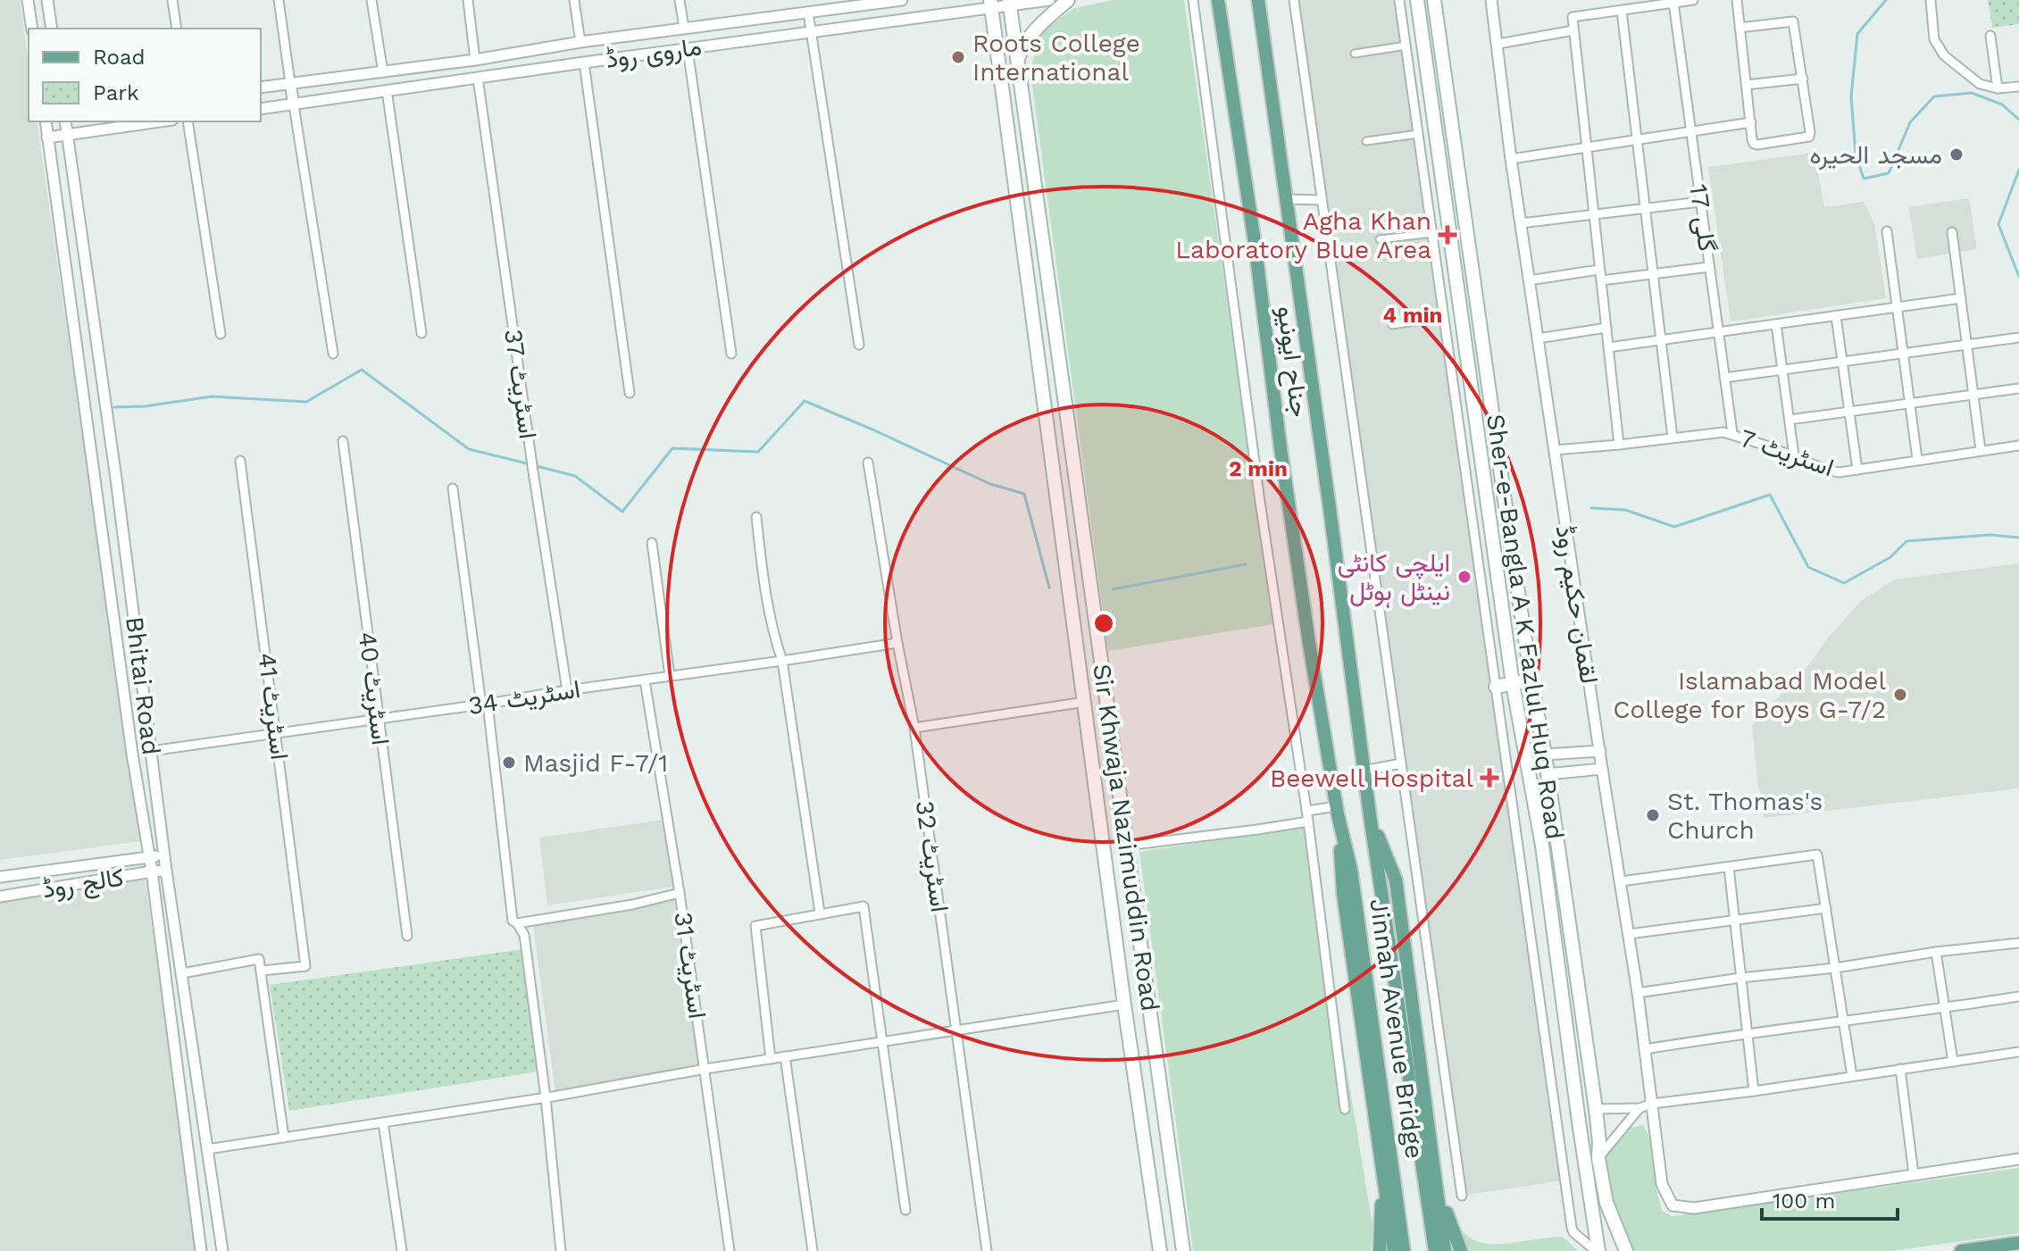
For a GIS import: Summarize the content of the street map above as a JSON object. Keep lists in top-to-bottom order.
{
  "streets": {
    "main road": [
      "جناح ایونیو",
      "Sher-e-Bangla A K Fazlul Huq Road",
      "Sir Khwaja Nazimuddin Road",
      "Jinnah Avenue Bridge"
    ],
    "street": [
      "ماروی روڈ",
      "گلی 17",
      "اسٹریٹ 37",
      "اسٹریٹ 7",
      "لقمان حکیم روڈ",
      "Bhitai Road",
      "اسٹریٹ 40",
      "اسٹریٹ 34",
      "اسٹریٹ 41",
      "اسٹریٹ 32",
      "کالج روڈ",
      "اسٹریٹ 31"
    ]
  },
  "crossings": [
    ["ماروی روڈ", "اسٹریٹ 37"],
    ["ماروی روڈ", "Sir Khwaja Nazimuddin Road"],
    ["گلی 17", "اسٹریٹ 7"],
    ["جناح ایونیو", "Jinnah Avenue Bridge"],
    ["اسٹریٹ 37", "اسٹریٹ 34"],
    ["اسٹریٹ 7", "لقمان حکیم روڈ"],
    ["Bhitai Road", "اسٹریٹ 34"],
    ["Bhitai Road", "کالج روڈ"],
    ["اسٹریٹ 40", "اسٹریٹ 34"],
    ["اسٹریٹ 34", "اسٹریٹ 41"],
    ["اسٹریٹ 34", "اسٹریٹ 32"],
    ["اسٹریٹ 34", "اسٹریٹ 31"]
  ],
  "places": {
    "other": [
      "Roots College International",
      "مسجد الحیرہ",
      "ایلچی کانٹی نینٹل ہوٹل",
      "Islamabad Model College for Boys G-7/2",
      "Masjid F-7/1",
      "St. Thomas's Church"
    ],
    "health": ["Agha Khan Laboratory Blue Area", "Beewell Hospital"]
  },
  "legend": ["Road", "Park"],
  "scale_bar": "100 m",
  "rings": ["4 min", "2 min"]
}
